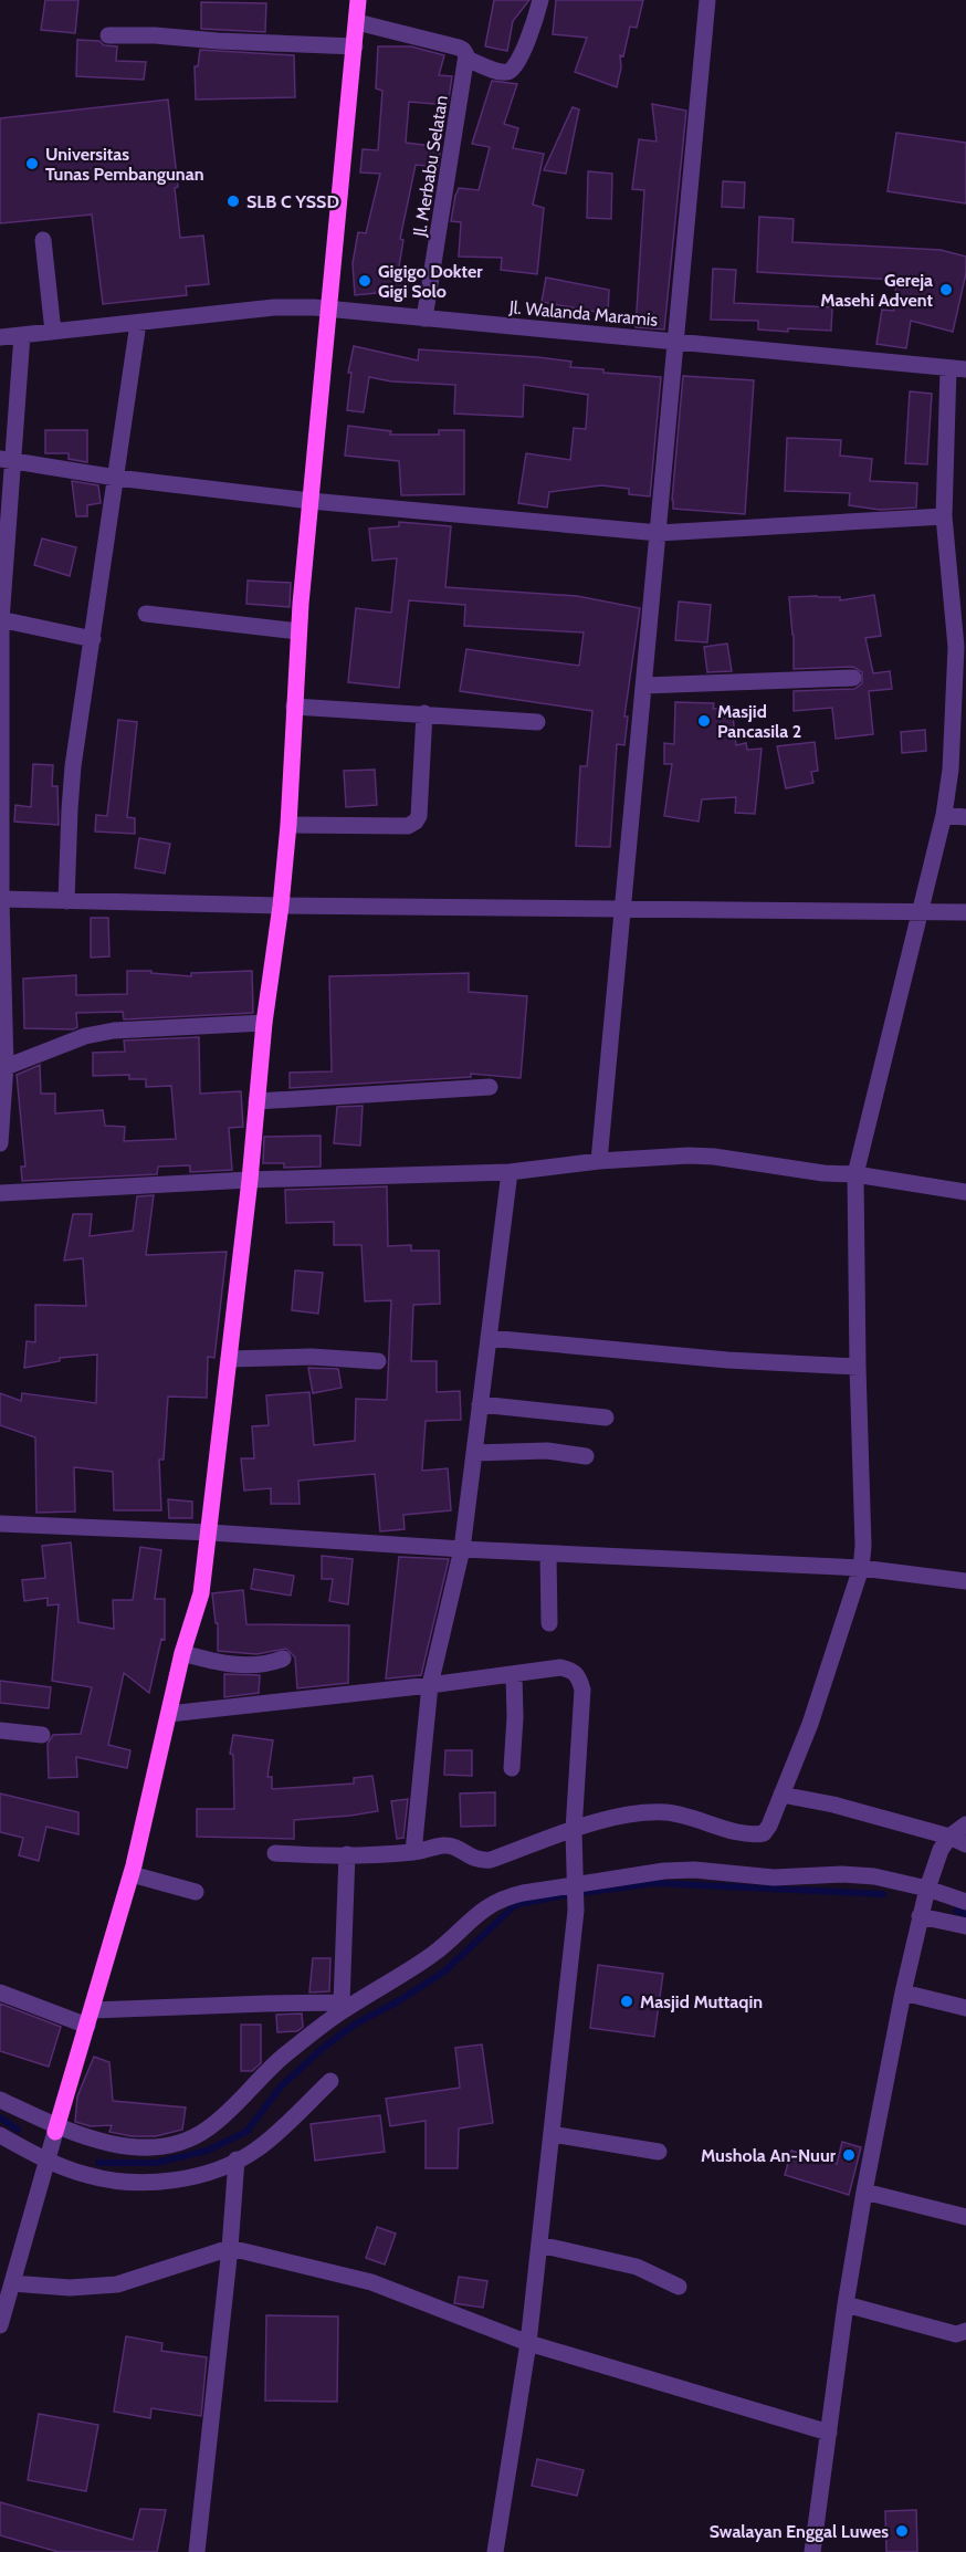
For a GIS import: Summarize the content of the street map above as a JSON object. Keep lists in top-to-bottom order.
{
  "streets": {
    "street": ["Jl. Merbabu Selatan", "Jl. Walanda Maramis"]
  },
  "crossings": [
    ["Jl. Merbabu Selatan", "Jl. Walanda Maramis"]
  ],
  "places": [
    "Universitas Tunas Pembangunan",
    "SLB C YSSD",
    "Gigigo Dokter Gigi Solo",
    "Gereja Masehi Advent",
    "Masjid Pancasila 2",
    "Masjid Muttaqin",
    "Mushola An-Nuur",
    "Swalayan Enggal Luwes"
  ]
}
